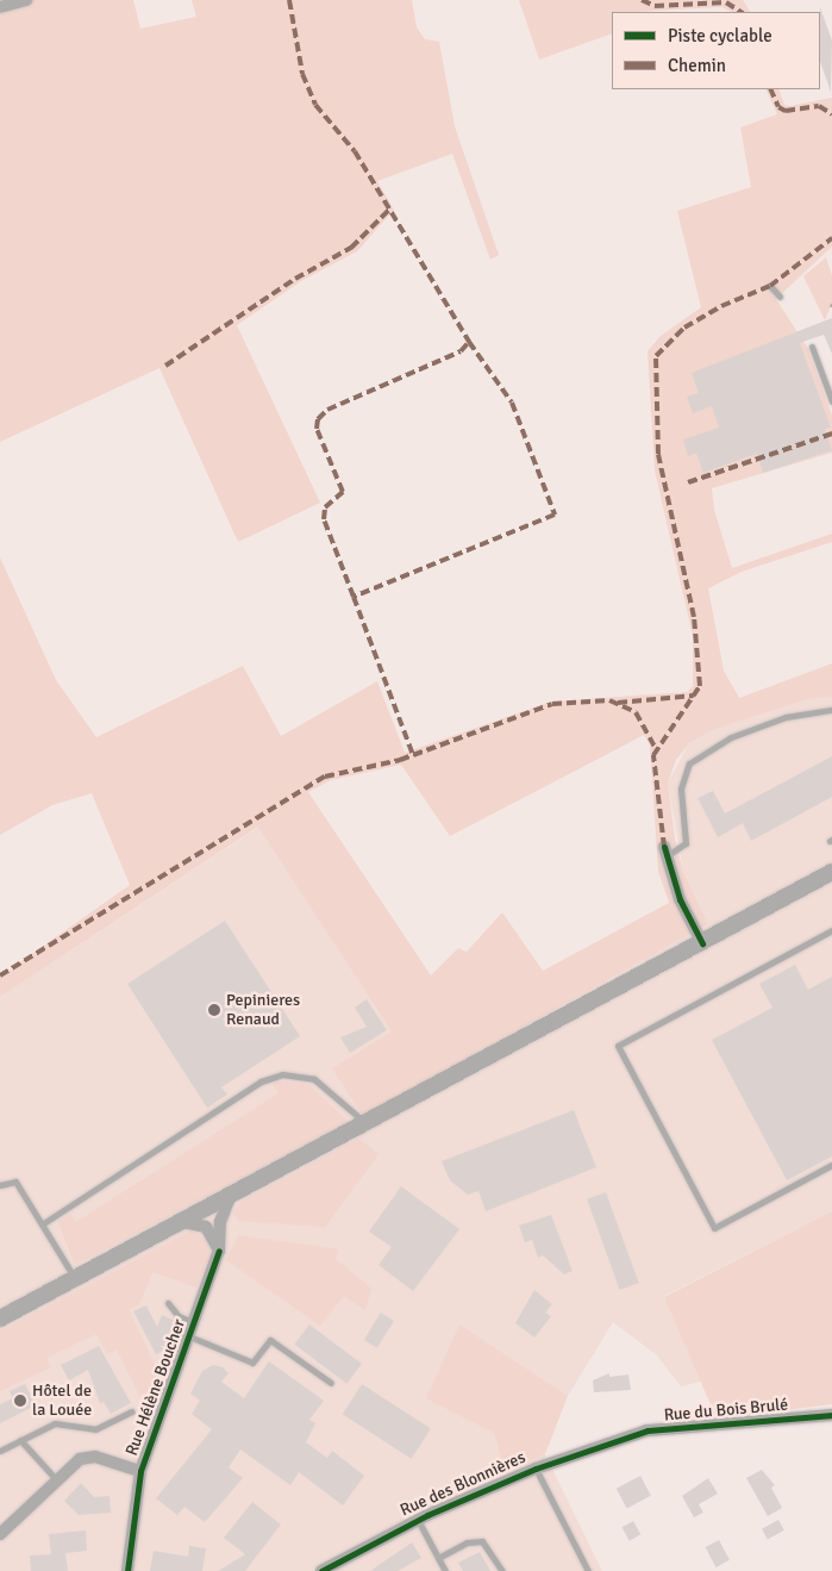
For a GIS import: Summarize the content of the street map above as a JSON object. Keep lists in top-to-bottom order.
{
  "streets": {
    "street": ["Rue Hélène Boucher", "Rue du Bois Brulé", "Rue des Blonnières"]
  },
  "crossings": [
    ["Rue du Bois Brulé", "Rue des Blonnières"]
  ],
  "places": ["Pepinieres Renaud", "Hôtel de la Louée"],
  "legend": ["Piste cyclable", "Chemin"]
}
